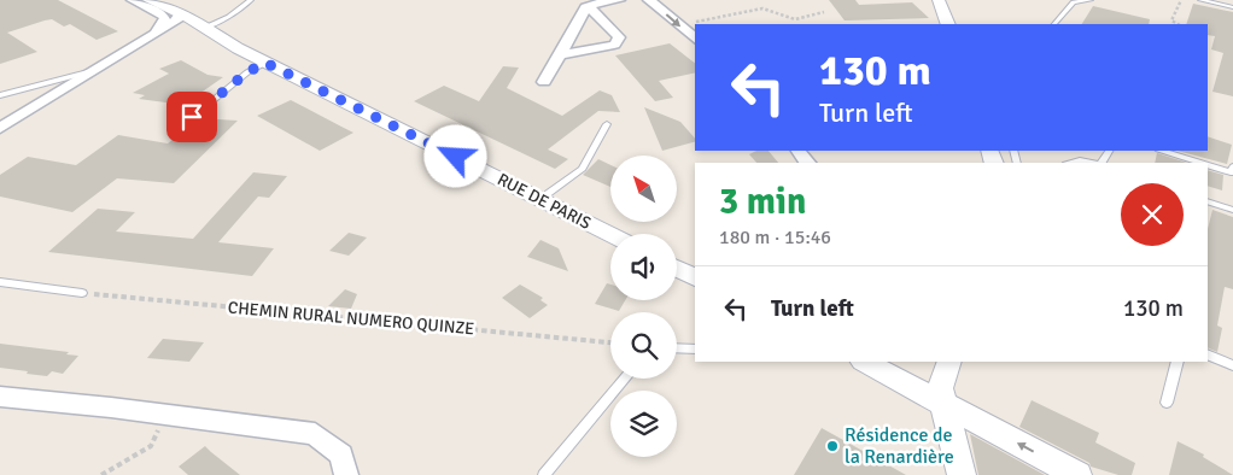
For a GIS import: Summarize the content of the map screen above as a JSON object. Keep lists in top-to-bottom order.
{
  "streets": {
    "street": ["RUE DE PARIS"],
    "path": ["CHEMIN RURAL NUMERO QUINZE"]
  },
  "places": ["Résidence de la Renardière"],
  "north": "top left",
  "page": {
    "turn": ["130 m", "Turn left"],
    "heading": ["3 min", "180 m · 15:46"],
    "list": [
      {
        "name": "Turn left",
        "value": "130 m"
      }
    ]
  }
}
